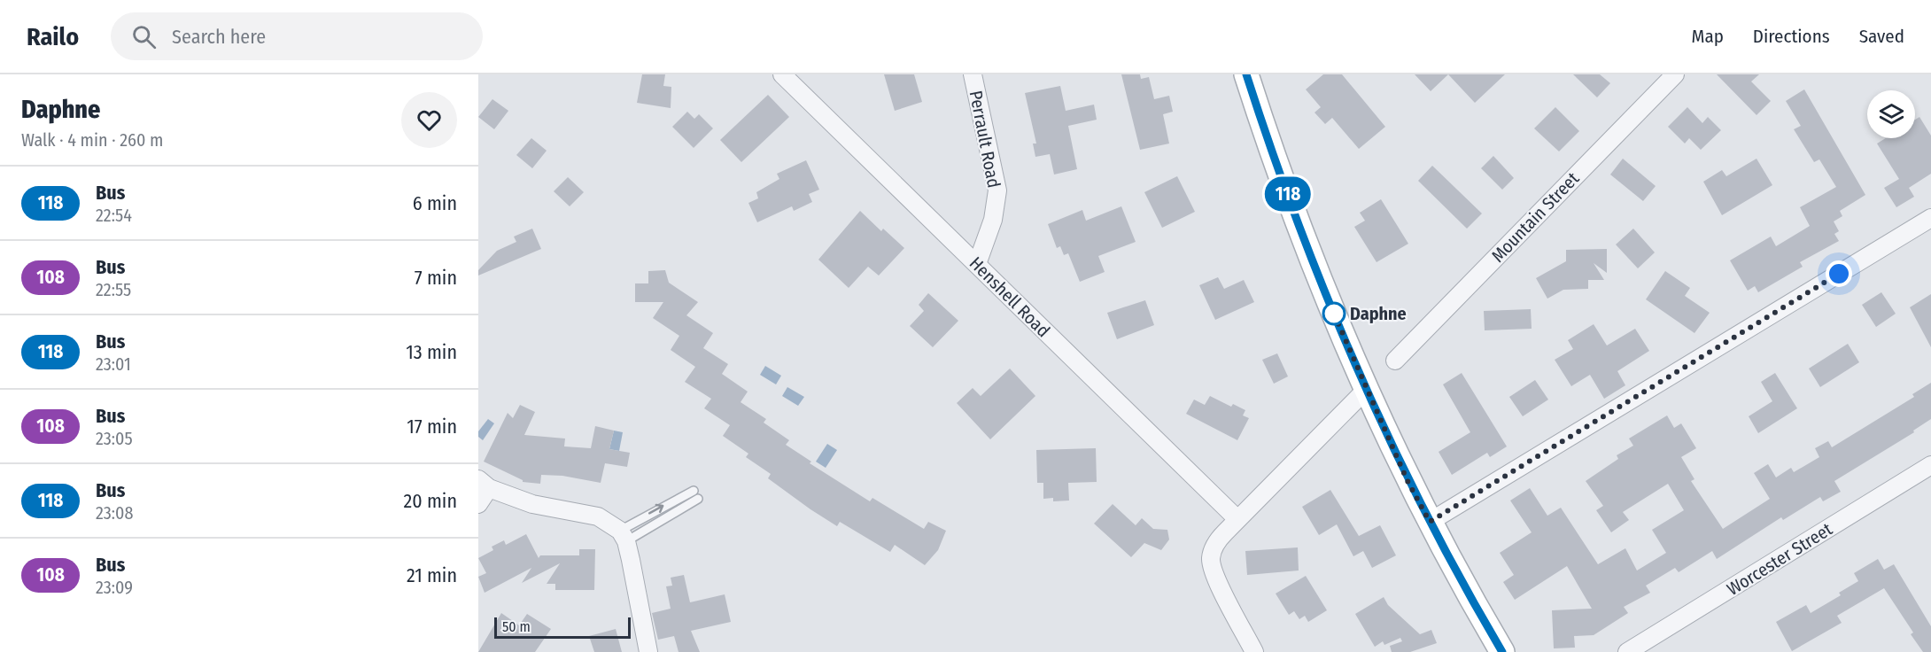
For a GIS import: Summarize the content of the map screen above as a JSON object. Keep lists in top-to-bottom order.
{
  "streets": {
    "street": [
      "Perrault Road",
      "Mountain Street",
      "Henshell Road",
      "Worcester Street"
    ]
  },
  "crossings": [
    ["Perrault Road", "Henshell Road"]
  ],
  "places": ["Daphne"],
  "lines": ["bus line 118"],
  "scale_bar": "50 m",
  "page": {
    "header": "Railo",
    "search": "Search here",
    "nav": ["Map", "Directions", "Saved"],
    "heading": ["Daphne", "Walk · 4 min · 260 m"],
    "on_map": "118",
    "list": [
      {
        "mark": "118",
        "name": "Bus",
        "note": "22:54",
        "value": "6 min"
      },
      {
        "mark": "108",
        "name": "Bus",
        "note": "22:55",
        "value": "7 min"
      },
      {
        "mark": "118",
        "name": "Bus",
        "note": "23:01",
        "value": "13 min"
      },
      {
        "mark": "108",
        "name": "Bus",
        "note": "23:05",
        "value": "17 min"
      },
      {
        "mark": "118",
        "name": "Bus",
        "note": "23:08",
        "value": "20 min"
      },
      {
        "mark": "108",
        "name": "Bus",
        "note": "23:09",
        "value": "21 min"
      }
    ],
    "scale": "50 m"
  }
}
